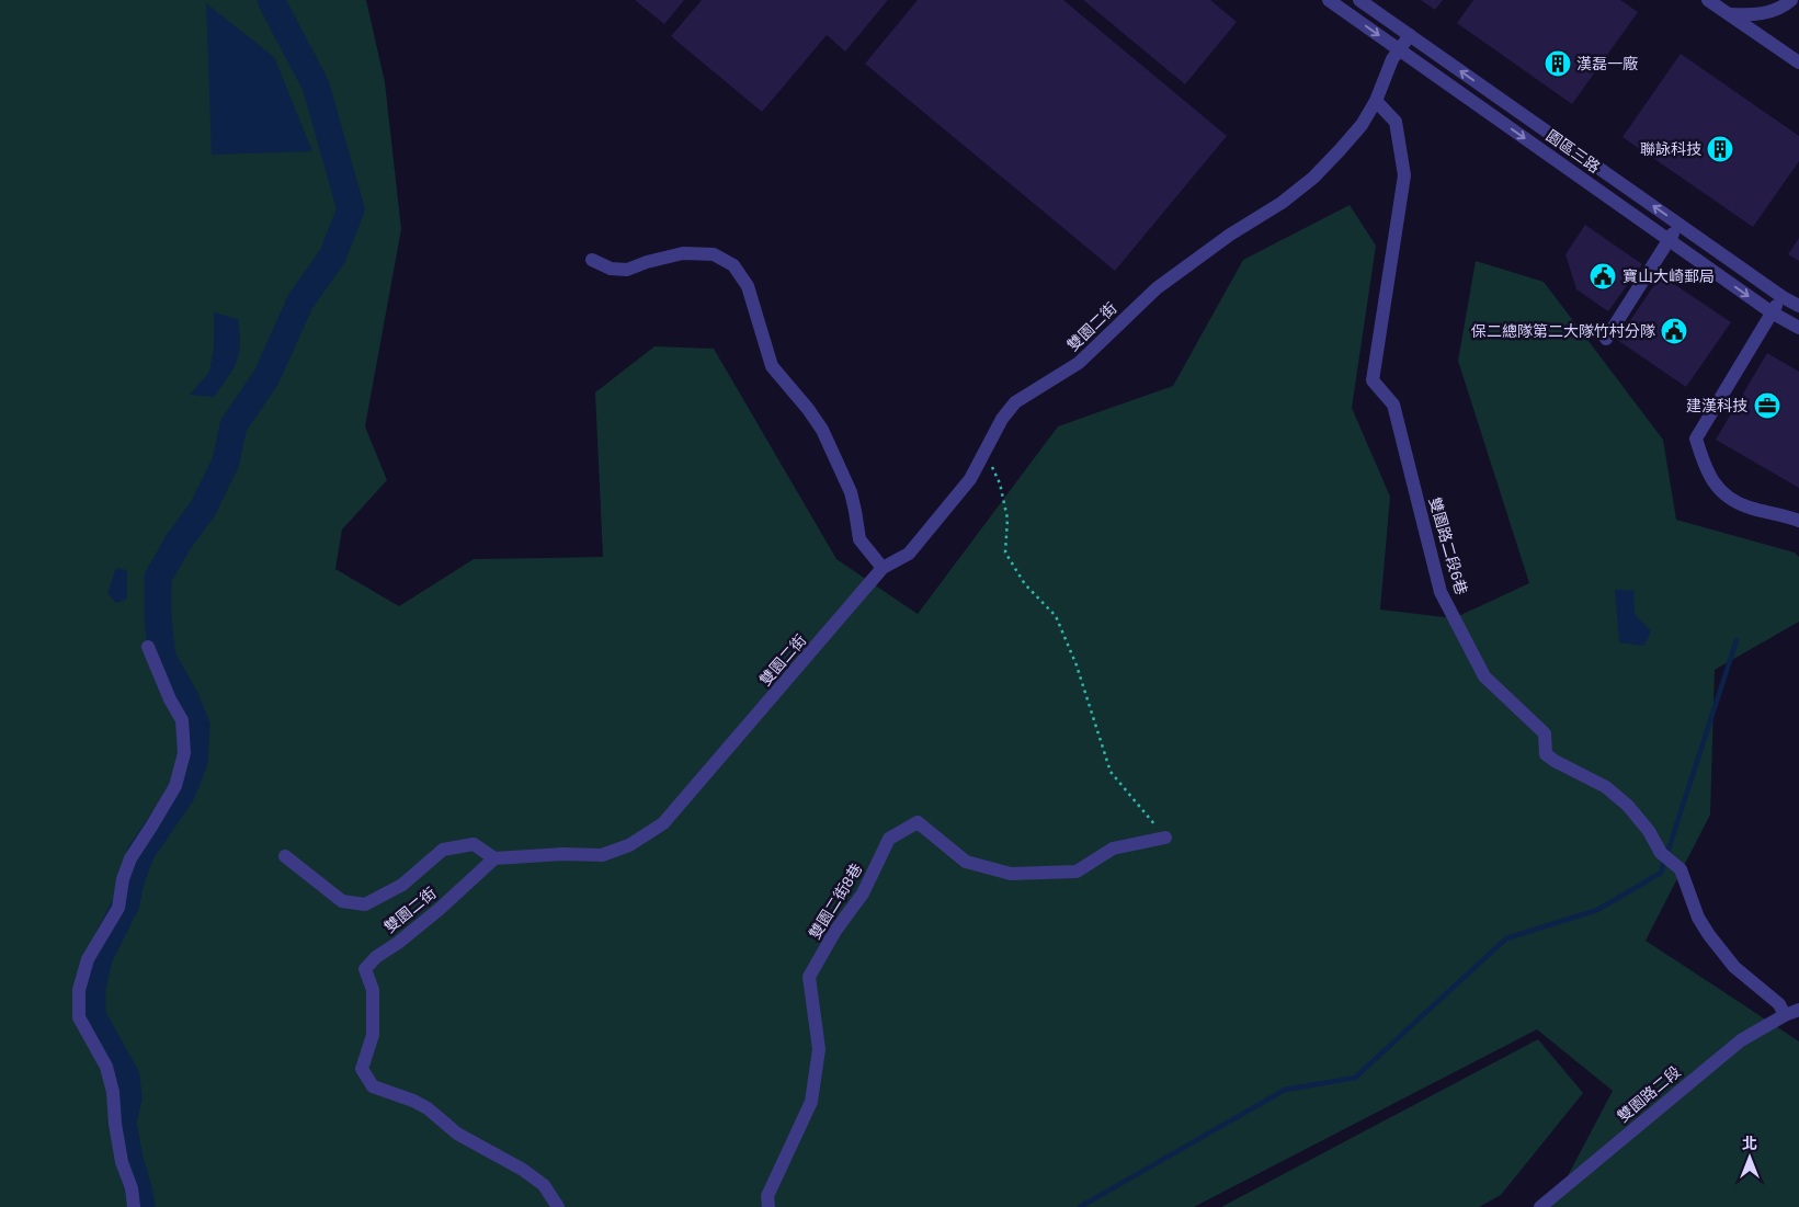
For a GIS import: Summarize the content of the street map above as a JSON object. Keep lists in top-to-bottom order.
{
  "streets": {
    "street": [
      "園區三路",
      "雙園二街",
      "雙園路二段6巷",
      "雙園二街8巷",
      "雙園路二段"
    ]
  },
  "crossings": [
    ["園區三路", "雙園二街"],
    ["雙園二街", "雙園路二段6巷"],
    ["雙園路二段6巷", "雙園路二段"]
  ],
  "places": {
    "building": ["漢磊一廠", "聯詠科技"],
    "public building": ["寶山大崎郵局", "保二總隊第二大隊竹村分隊"],
    "office": ["建漢科技"]
  },
  "north": "top"
}
